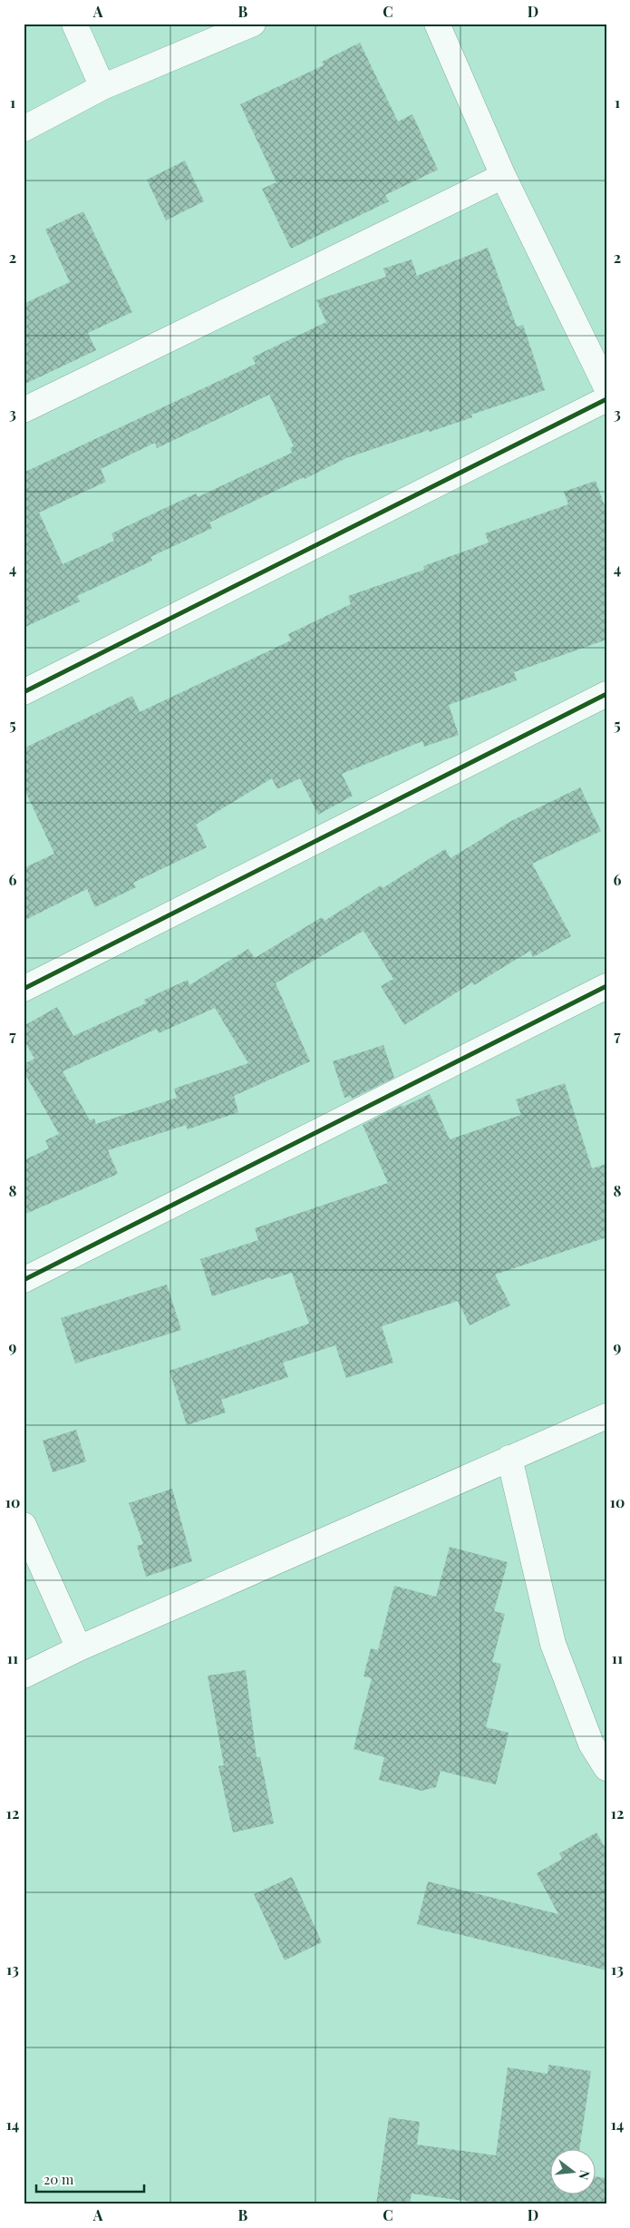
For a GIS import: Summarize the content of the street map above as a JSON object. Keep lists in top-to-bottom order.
{
  "scale_bar": "20 m",
  "north": "right",
  "grid": {
    "columns": [
      "A",
      "B",
      "C",
      "D"
    ],
    "rows": [
      "1",
      "2",
      "3",
      "4",
      "5",
      "6",
      "7",
      "8",
      "9",
      "10",
      "11",
      "12",
      "13",
      "14"
    ]
  }
}
